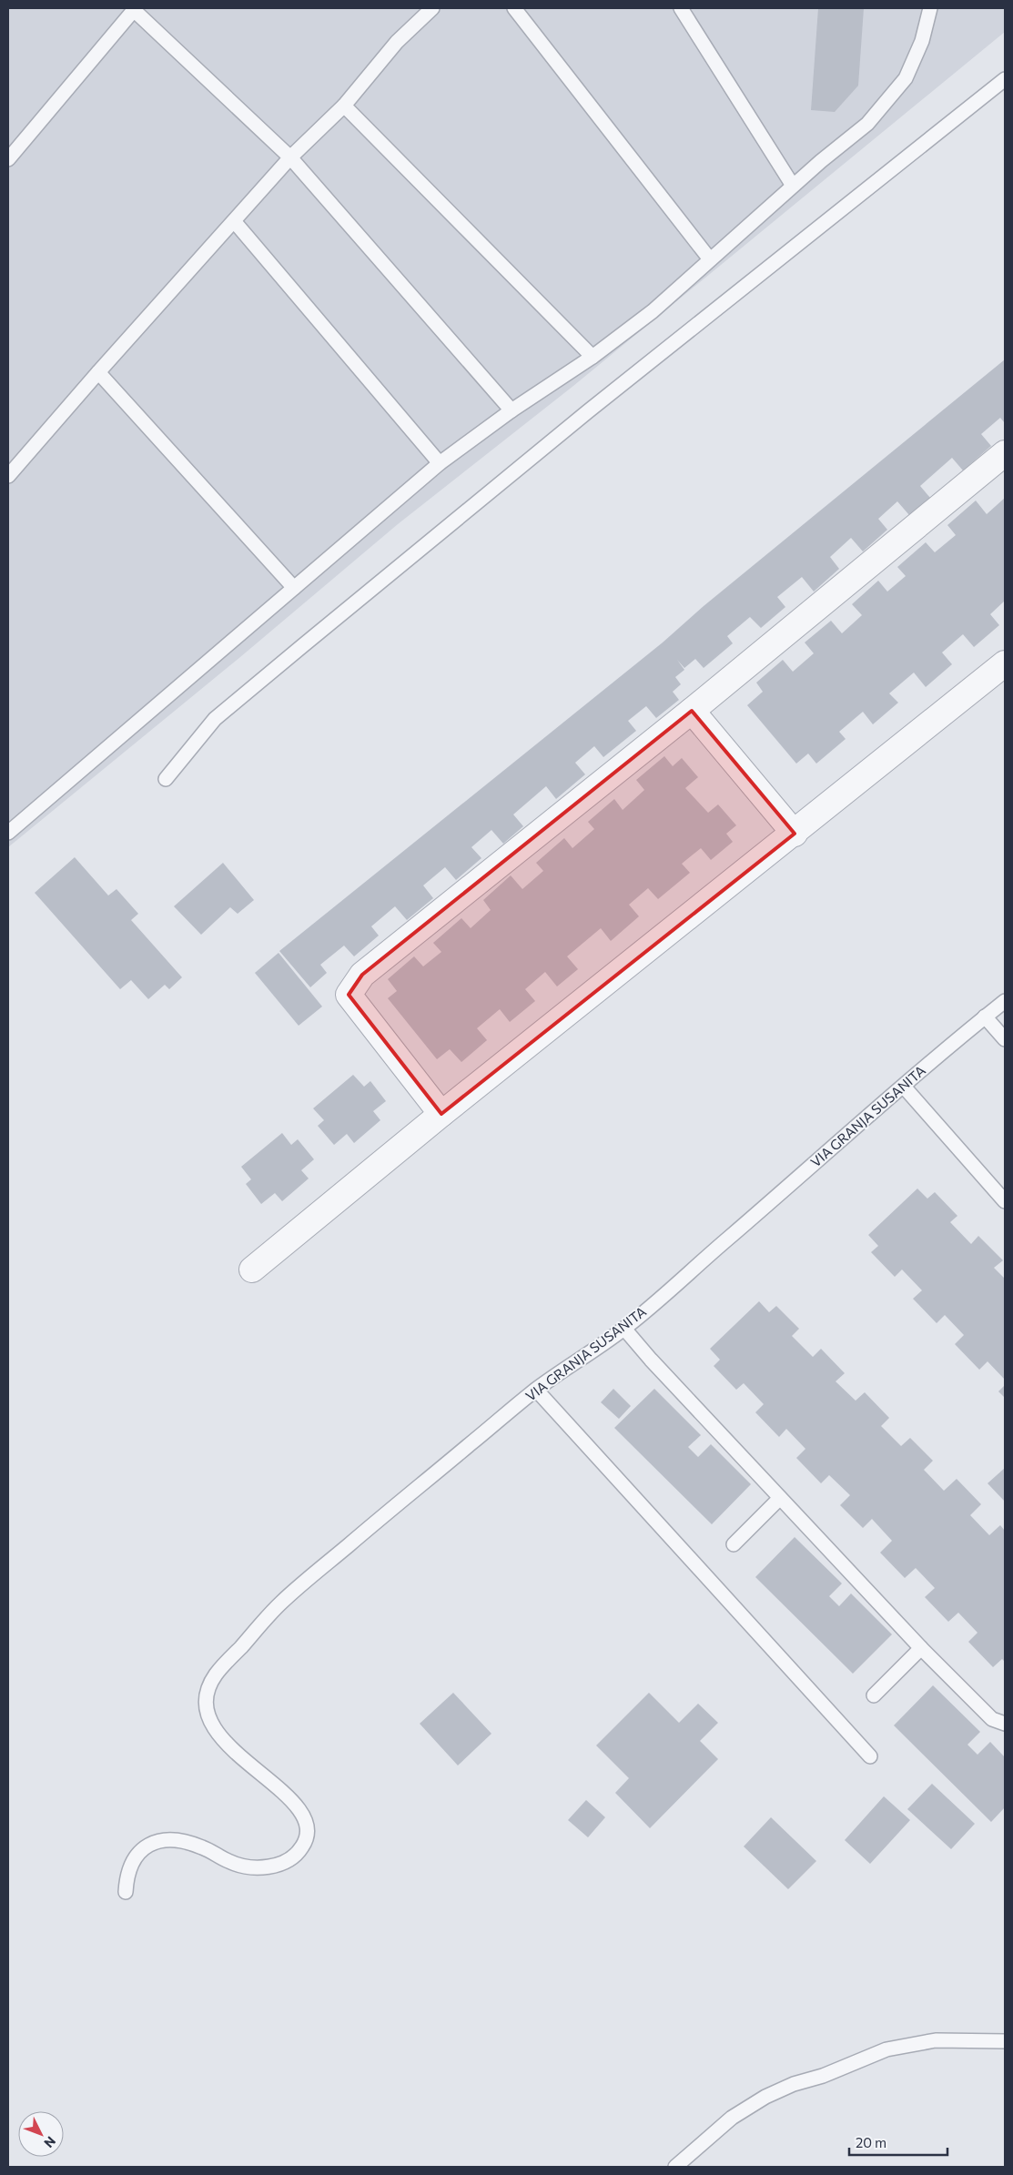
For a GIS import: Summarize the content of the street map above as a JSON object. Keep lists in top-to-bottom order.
{
  "streets": {
    "lane": ["VIA GRANJA SUSANITA"]
  },
  "scale_bar": "20 m",
  "north": "bottom right"
}
